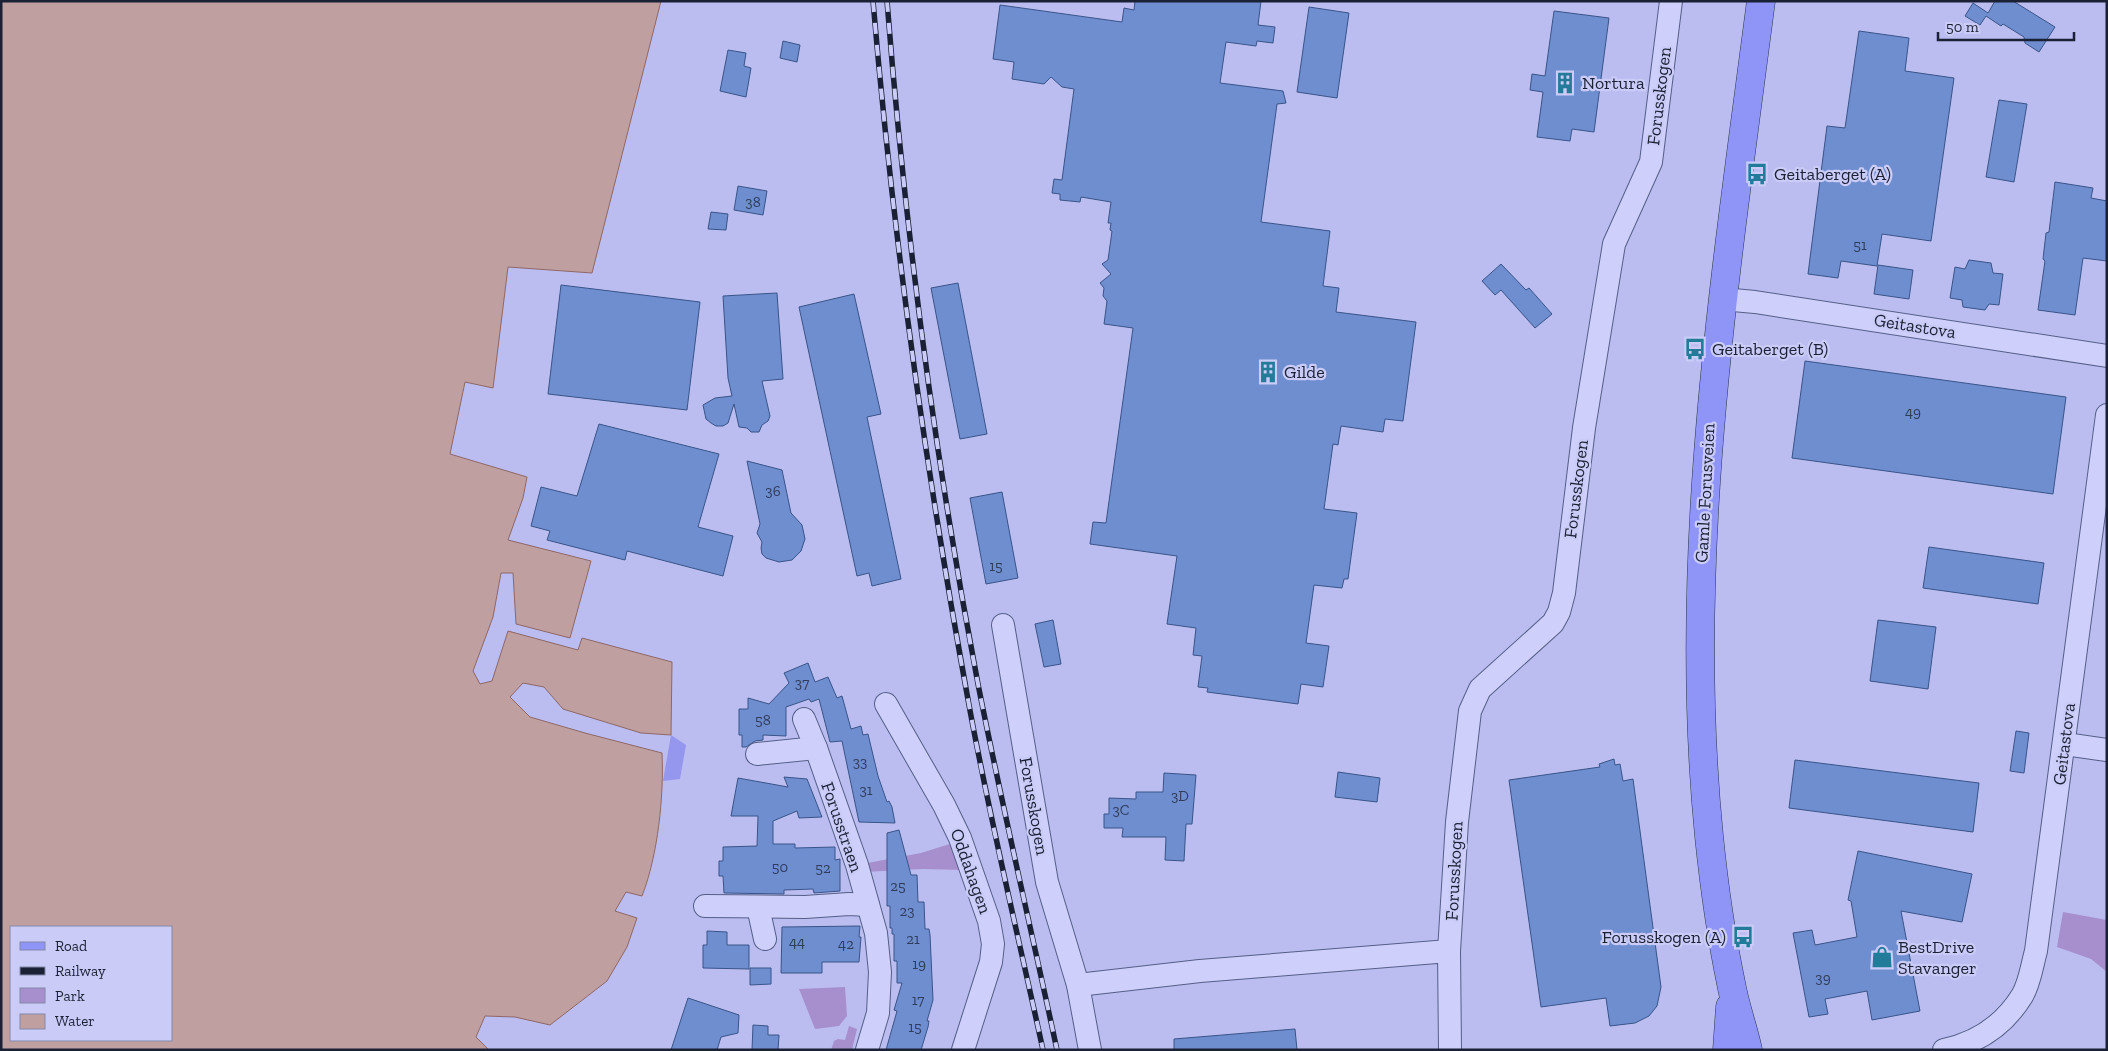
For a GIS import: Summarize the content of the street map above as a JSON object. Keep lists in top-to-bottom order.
{
  "streets": {
    "main road": ["Gamle Forusveien"],
    "street": [
      "Forusskogen",
      "Geitastova",
      "Forusstraen",
      "Oddahagen"
    ]
  },
  "crossings": [
    ["Geitastova", "Gamle Forusveien"]
  ],
  "places": {
    "building": ["Nortura", "Gilde"],
    "bus stop": ["Geitaberget (A)", "Geitaberget (B)", "Forusskogen (A)"],
    "shop": ["BestDrive Stavanger"]
  },
  "house_numbers": [
    "38",
    "51",
    "49",
    "36",
    "15",
    "37",
    "58",
    "33",
    "31",
    "3D",
    "3C",
    "50",
    "52",
    "25",
    "23",
    "21",
    "44",
    "42",
    "19",
    "39",
    "17",
    "15"
  ],
  "legend": [
    "Road",
    "Railway",
    "Park",
    "Water"
  ],
  "scale_bar": "50 m"
}
